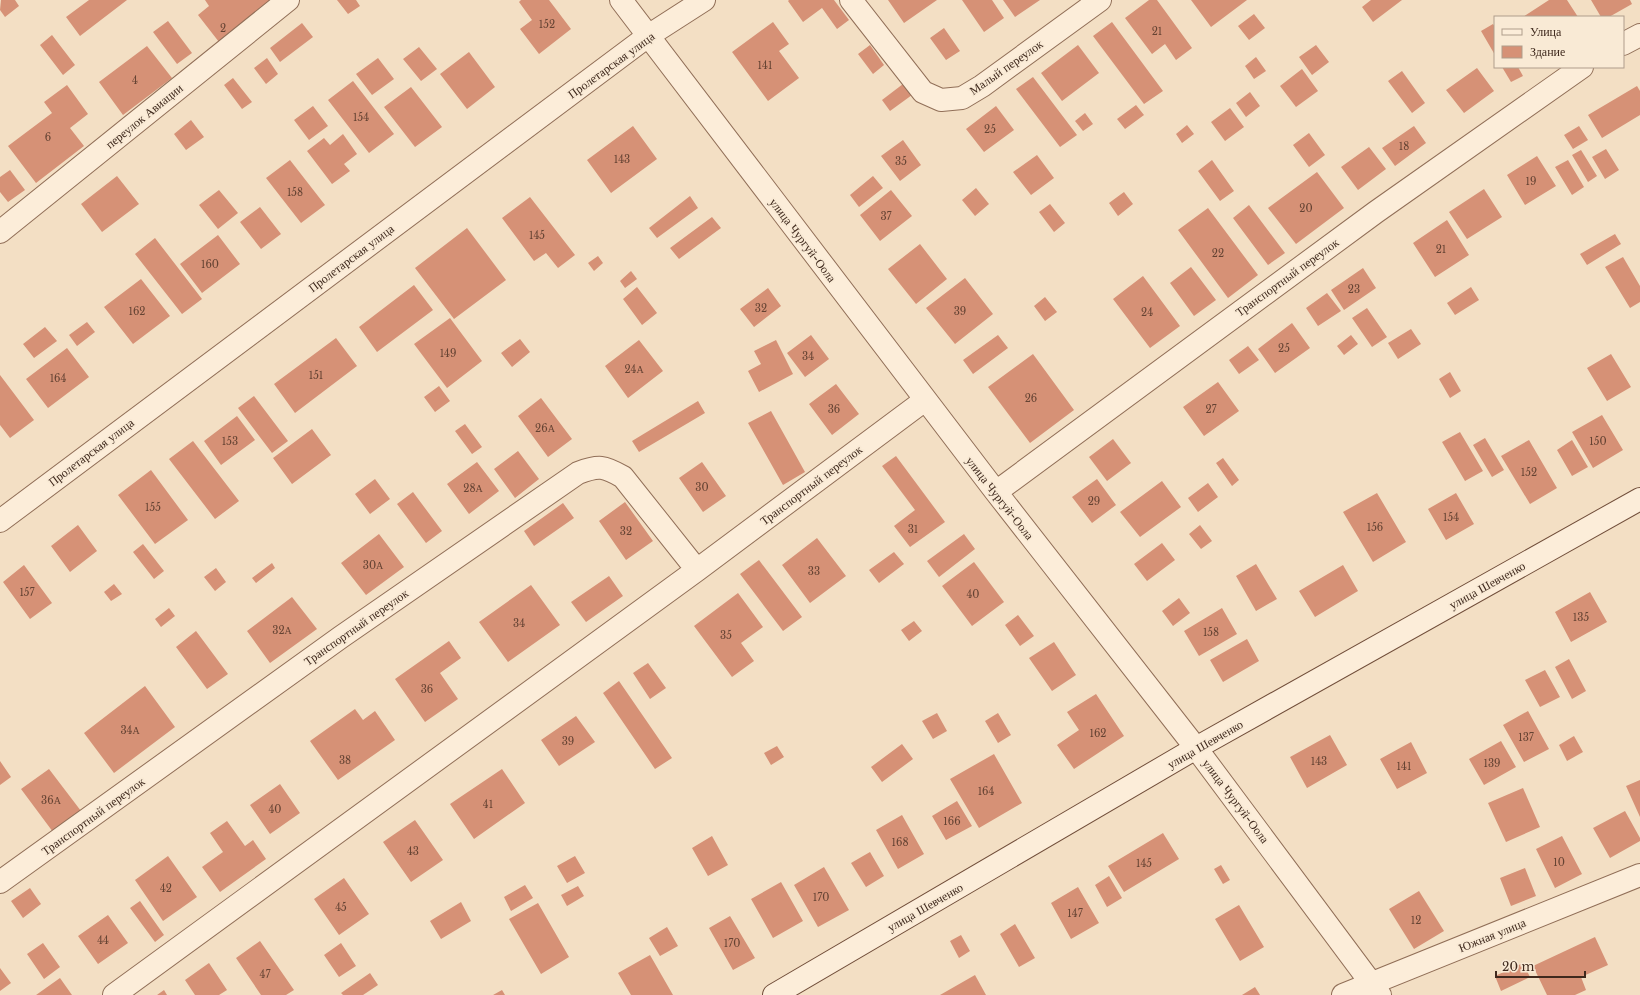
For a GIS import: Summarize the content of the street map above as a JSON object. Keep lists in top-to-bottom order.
{
  "streets": {
    "street": [
      "Пролетарская улица",
      "Малый переулок",
      "переулок Авиации",
      "улица Чургуй-Оола",
      "Транспортный переулок",
      "улица Шевченко",
      "Южная улица"
    ]
  },
  "crossings": [
    ["Пролетарская улица", "улица Чургуй-Оола"],
    ["улица Чургуй-Оола", "Транспортный переулок"],
    ["улица Чургуй-Оола", "улица Шевченко"],
    ["улица Чургуй-Оола", "Южная улица"]
  ],
  "house_numbers": [
    "152",
    "2",
    "21",
    "141",
    "4",
    "154",
    "25",
    "6",
    "18",
    "143",
    "35",
    "19",
    "158",
    "20",
    "37",
    "145",
    "21",
    "22",
    "160",
    "23",
    "32",
    "162",
    "39",
    "24",
    "25",
    "149",
    "34",
    "24А",
    "151",
    "164",
    "26",
    "36",
    "27",
    "26А",
    "153",
    "150",
    "152",
    "30",
    "28А",
    "29",
    "155",
    "154",
    "156",
    "31",
    "32",
    "30А",
    "33",
    "157",
    "40",
    "135",
    "34",
    "32А",
    "158",
    "35",
    "36",
    "34А",
    "162",
    "137",
    "39",
    "38",
    "143",
    "139",
    "141",
    "164",
    "36А",
    "41",
    "40",
    "166",
    "168",
    "43",
    "10",
    "145",
    "42",
    "170",
    "45",
    "147",
    "12",
    "44",
    "170",
    "47"
  ],
  "legend": ["Улица", "Здание"],
  "scale_bar": "20 m"
}
